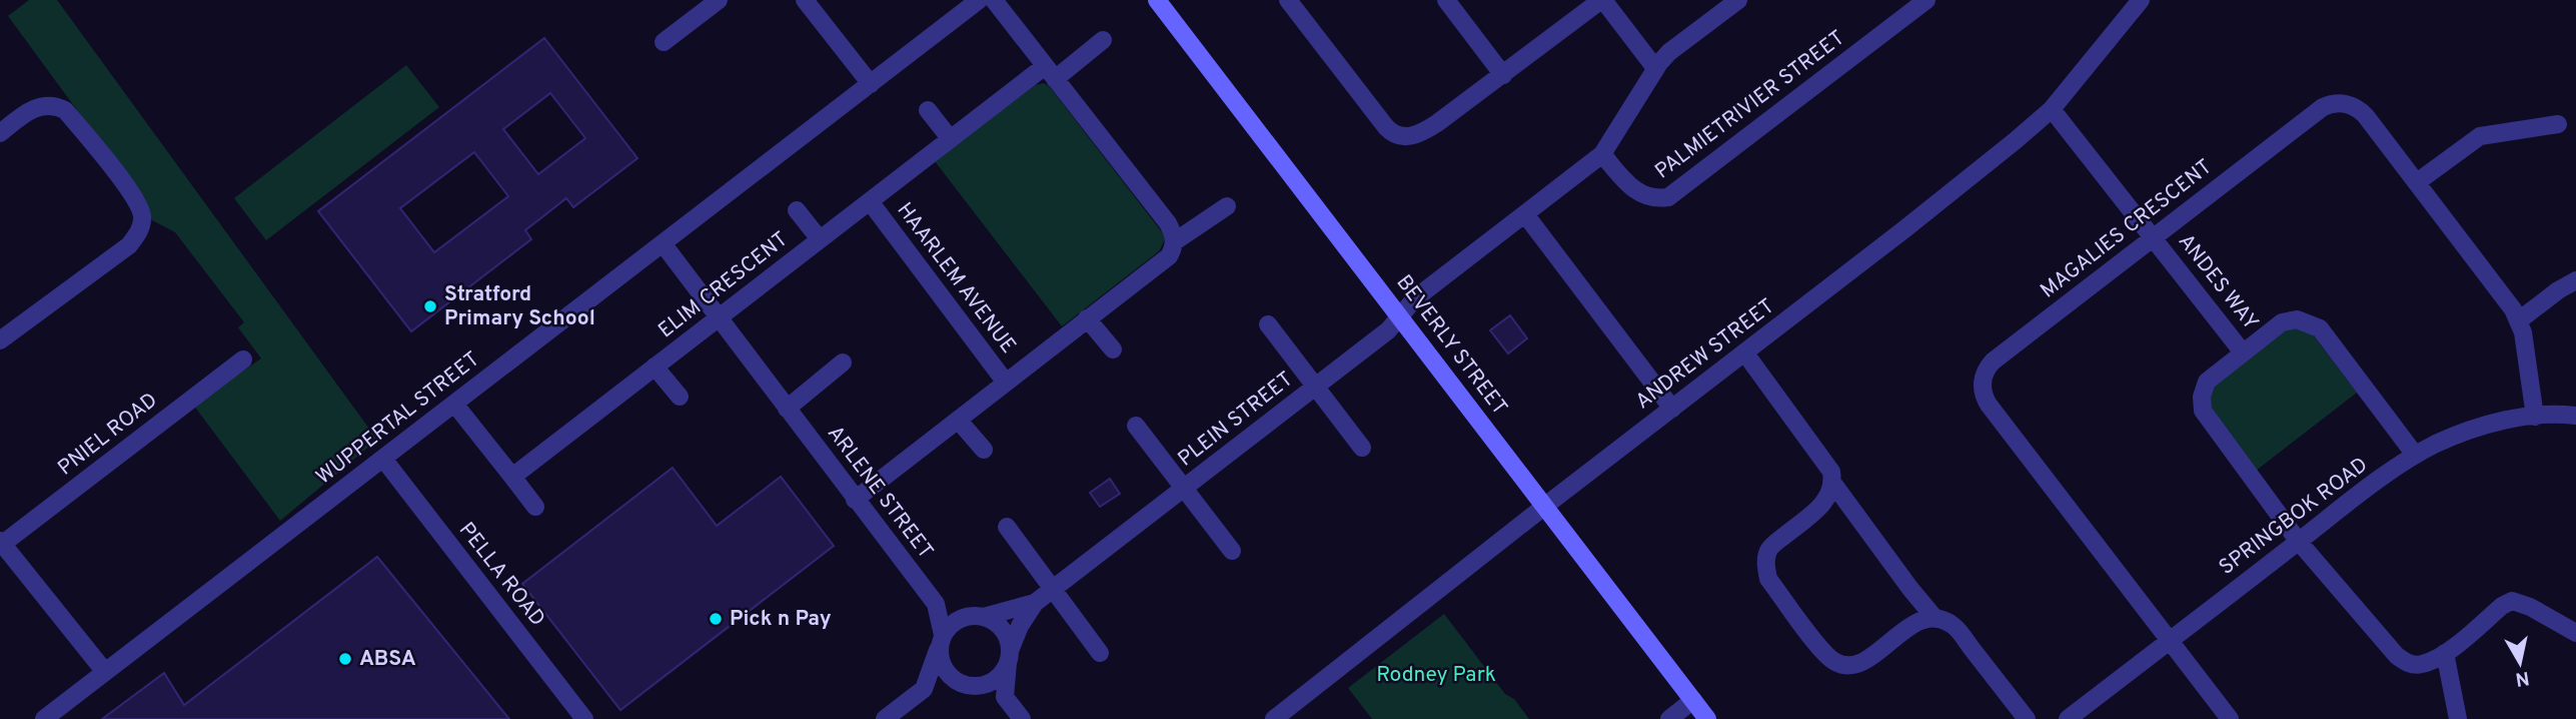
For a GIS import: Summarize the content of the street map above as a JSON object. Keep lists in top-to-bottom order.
{
  "streets": {
    "street": [
      "PALMIETRIVIER STREET",
      "MAGALIES CRESCENT",
      "HAARLEM AVENUE",
      "ANDES WAY",
      "ELIM CRESCENT",
      "BEVERLY STREET",
      "ANDREW STREET",
      "WUPPERTAL STREET",
      "PLEIN STREET",
      "PNIEL ROAD",
      "ARLENE STREET",
      "SPRINGBOK ROAD",
      "PELLA ROAD"
    ]
  },
  "crossings": [
    ["PALMIETRIVIER STREET", "PLEIN STREET"],
    ["MAGALIES CRESCENT", "ANDES WAY"],
    ["MAGALIES CRESCENT", "SPRINGBOK ROAD"],
    ["HAARLEM AVENUE", "ELIM CRESCENT"],
    ["ANDES WAY", "ANDREW STREET"],
    ["ELIM CRESCENT", "ARLENE STREET"],
    ["BEVERLY STREET", "ANDREW STREET"],
    ["BEVERLY STREET", "PLEIN STREET"],
    ["WUPPERTAL STREET", "ARLENE STREET"],
    ["WUPPERTAL STREET", "PELLA ROAD"],
    ["PLEIN STREET", "ARLENE STREET"]
  ],
  "parks": ["Rodney Park"],
  "places": ["Stratford Primary School", "Pick n Pay", "ABSA"],
  "north": "bottom"
}
